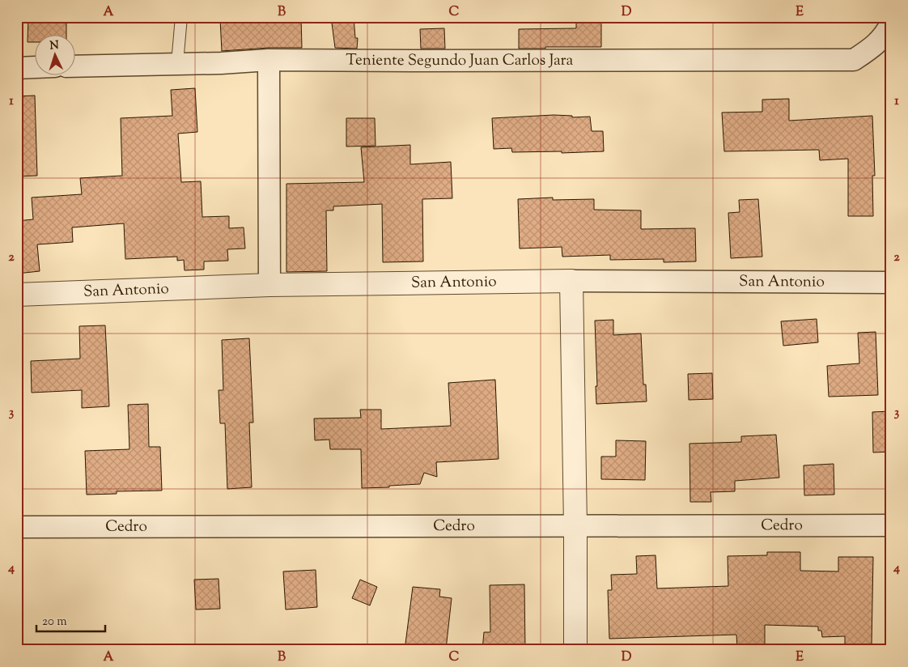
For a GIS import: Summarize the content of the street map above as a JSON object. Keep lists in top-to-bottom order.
{
  "streets": {
    "street": ["Teniente Segundo Juan Carlos Jara", "San Antonio", "Cedro"]
  },
  "scale_bar": "20 m",
  "north": "top",
  "grid": {
    "columns": [
      "A",
      "B",
      "C",
      "D",
      "E"
    ],
    "rows": [
      "1",
      "2",
      "3",
      "4"
    ]
  }
}
